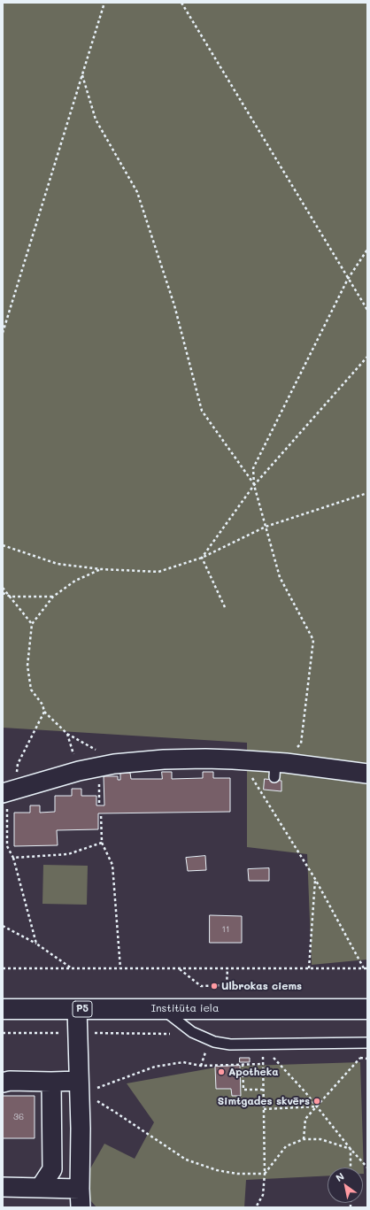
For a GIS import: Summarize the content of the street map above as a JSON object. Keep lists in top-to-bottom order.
{
  "streets": {
    "main road": ["Institūta iela", "P5"]
  },
  "places": ["Ulbrokas ciems", "Apotheka", "Simtgades skvērs"],
  "house_numbers": ["11", "36"],
  "north": "top left"
}
